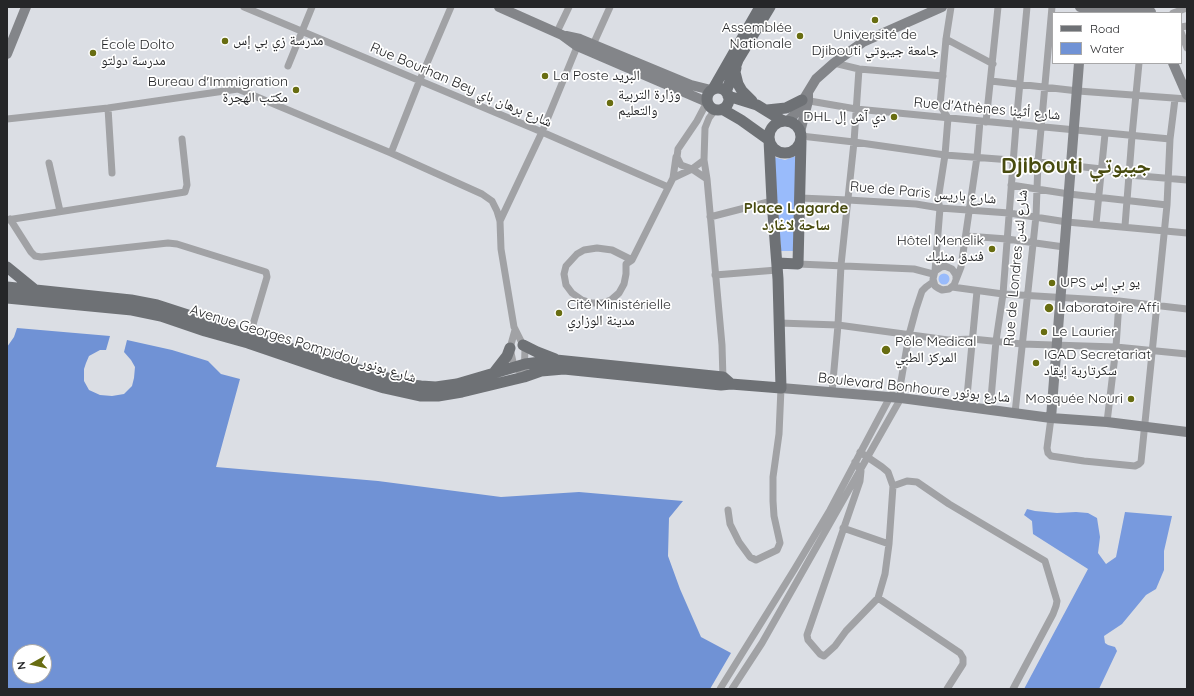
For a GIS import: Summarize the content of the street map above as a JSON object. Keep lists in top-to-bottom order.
{
  "streets": {
    "main road": ["Avenue Georges Pompidou شارع بونور", "Boulevard Bonhoure شارع بونور"],
    "street": [
      "Rue Bourhan Bey شارع برهان باي",
      "Rue d'Athènes شارع أثينا",
      "Rue de Paris شارع باريس",
      "Rue de Londres شارع لندن"
    ]
  },
  "crossings": [
    ["Rue d'Athènes شارع أثينا", "Rue de Londres شارع لندن"],
    ["Rue de Paris شارع باريس", "Rue de Londres شارع لندن"],
    ["Rue de Londres شارع لندن", "Boulevard Bonhoure شارع بونور"]
  ],
  "districts": ["Djibouti جيبوتي", "Place Lagarde ساحة لاغارد"],
  "places": [
    "Université de Djibouti جامعة جيبوتي",
    "Assemblée Nationale",
    "مدرسة زي بي إس",
    "École Dolto مدرسة دولتو",
    "La Poste البريد",
    "Bureau d'Immigration مكتب الهجرة",
    "وزارة التربية والتعليم",
    "DHL دي آش إل",
    "Hôtel Menelik فندق منليك",
    "UPS يو بي إس",
    "Laboratoire Affi",
    "Cité Ministérielle مدينة الوزاري",
    "Le Laurier",
    "Pôle Medical المركز الطبي",
    "IGAD Secretariat سكرتارية إيقاد",
    "Mosquée Nouri"
  ],
  "legend": ["Road", "Water"],
  "north": "left"
}
